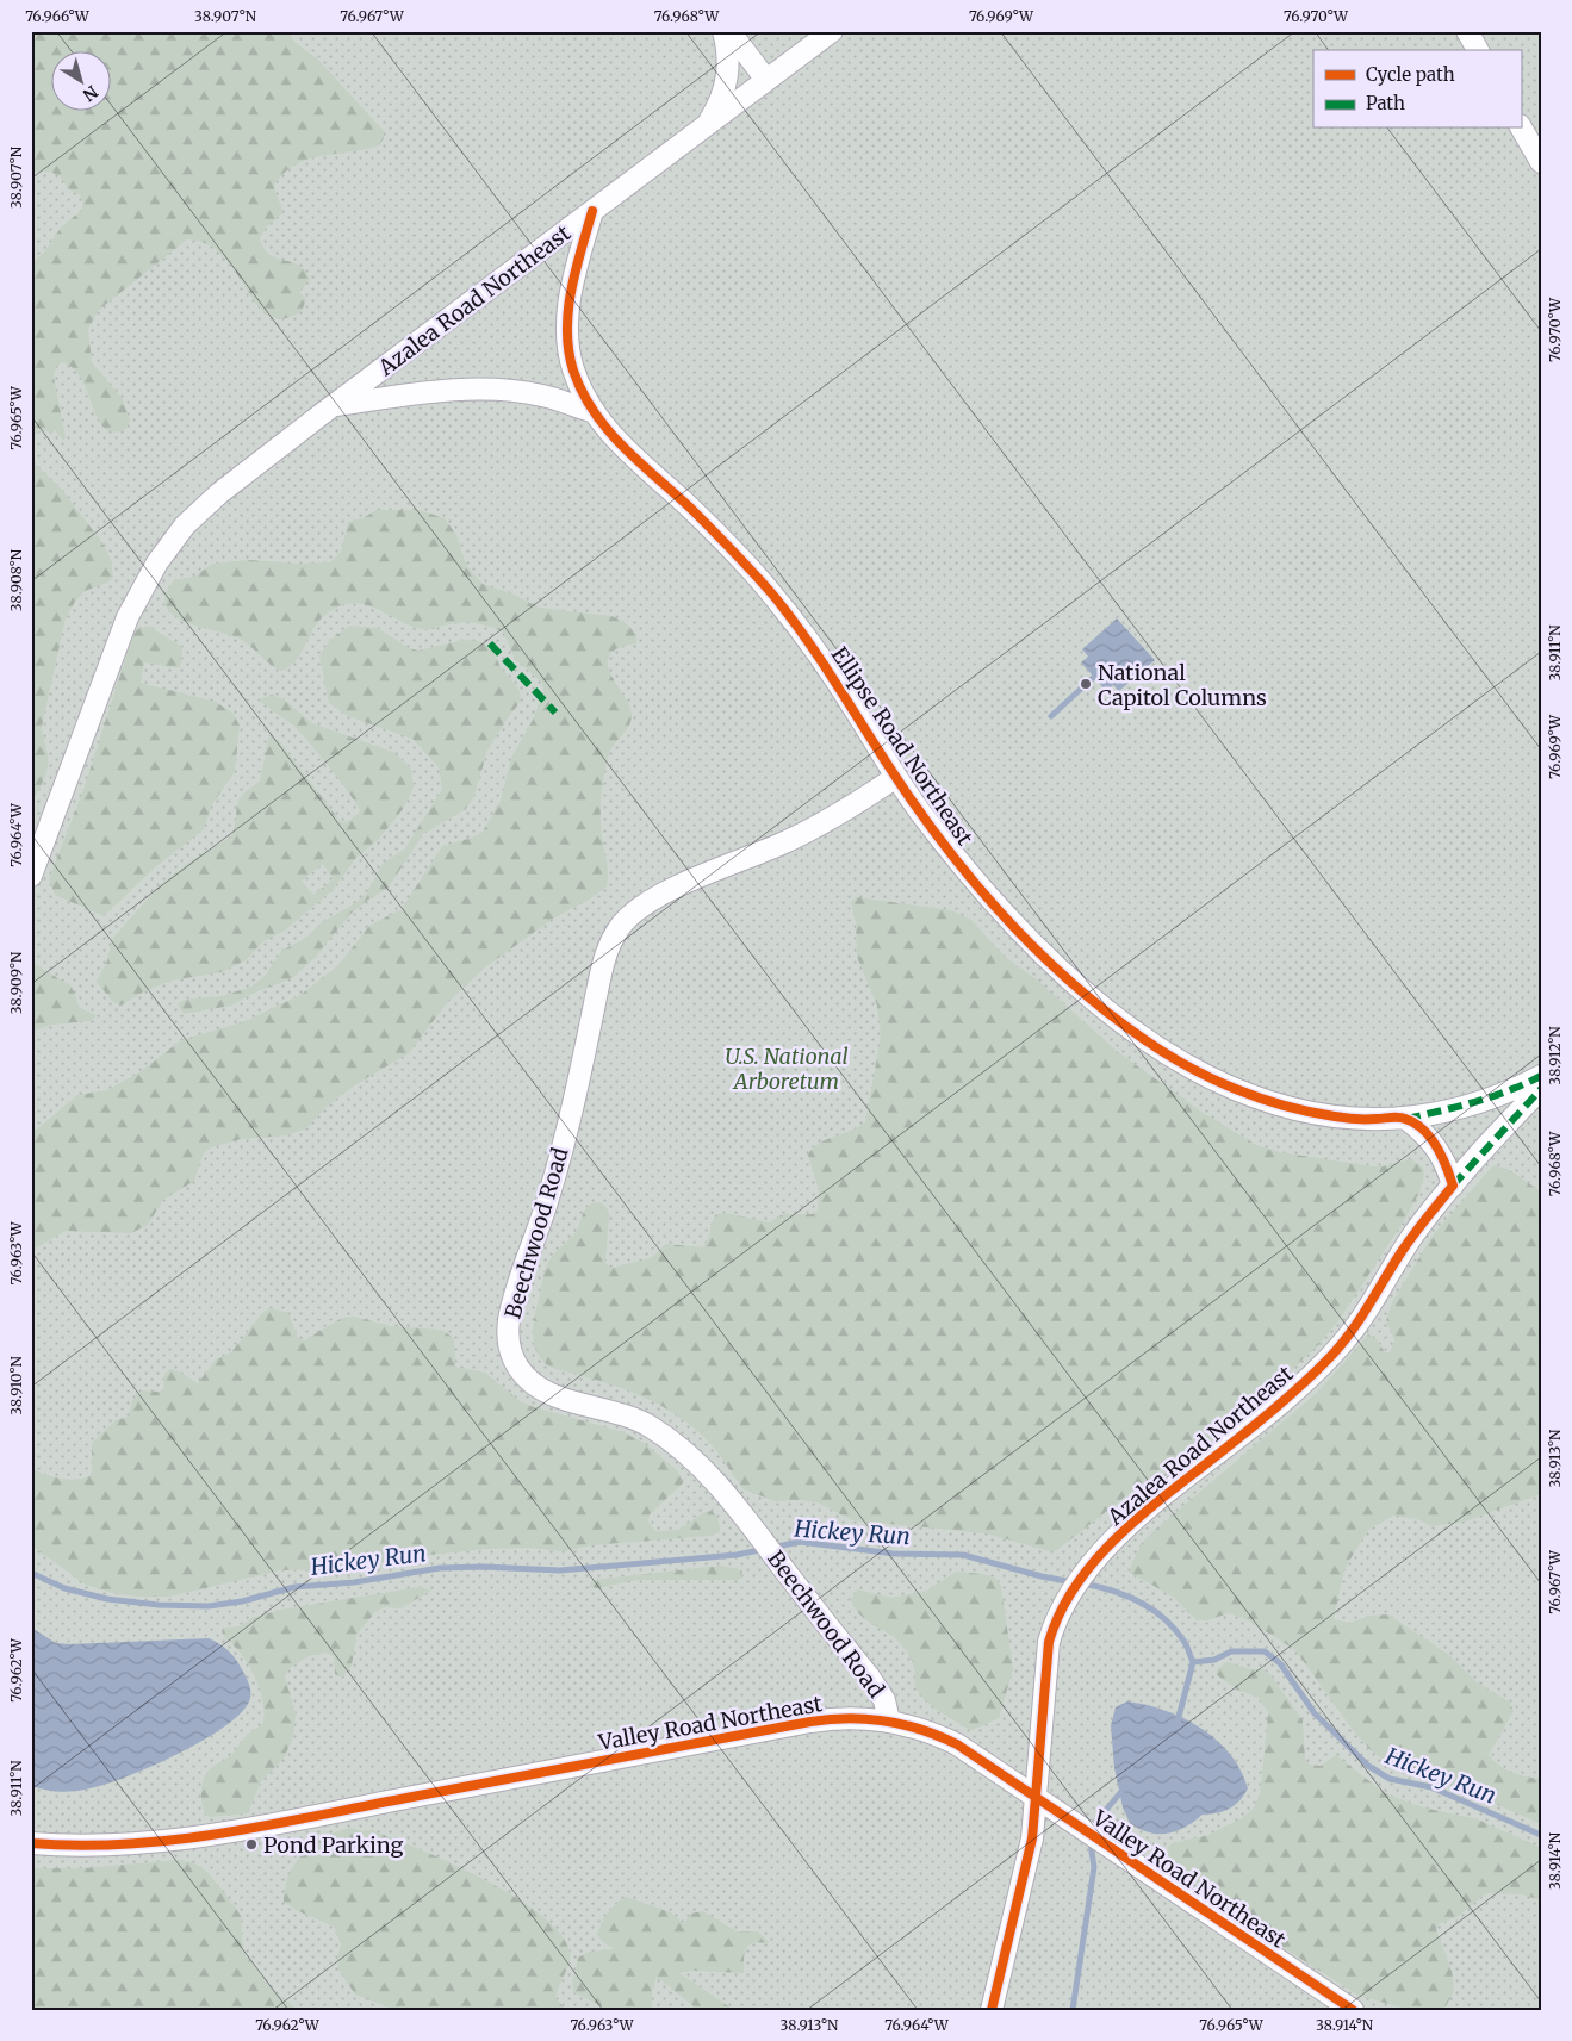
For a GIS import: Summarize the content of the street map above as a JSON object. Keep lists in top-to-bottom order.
{
  "streets": {
    "street": [
      "Azalea Road Northeast",
      "Ellipse Road Northeast",
      "Beechwood Road",
      "Valley Road Northeast"
    ]
  },
  "crossings": [
    ["Azalea Road Northeast", "Ellipse Road Northeast"],
    ["Azalea Road Northeast", "Valley Road Northeast"],
    ["Ellipse Road Northeast", "Beechwood Road"],
    ["Beechwood Road", "Valley Road Northeast"]
  ],
  "water": ["Hickey Run"],
  "parks": ["U.S. National Arboretum"],
  "places": ["National Capitol Columns", "Pond Parking"],
  "legend": ["Cycle path", "Path"],
  "north": "bottom right",
  "coordinates": [
    "76.966°W",
    "38.907°N",
    "76.967°W",
    "76.968°W",
    "76.969°W",
    "76.970°W",
    "76.965°W",
    "38.908°N",
    "38.911°N",
    "76.964°W",
    "38.909°N",
    "38.912°N",
    "76.963°W",
    "38.910°N",
    "38.913°N",
    "76.962°W",
    "38.914°N"
  ]
}
